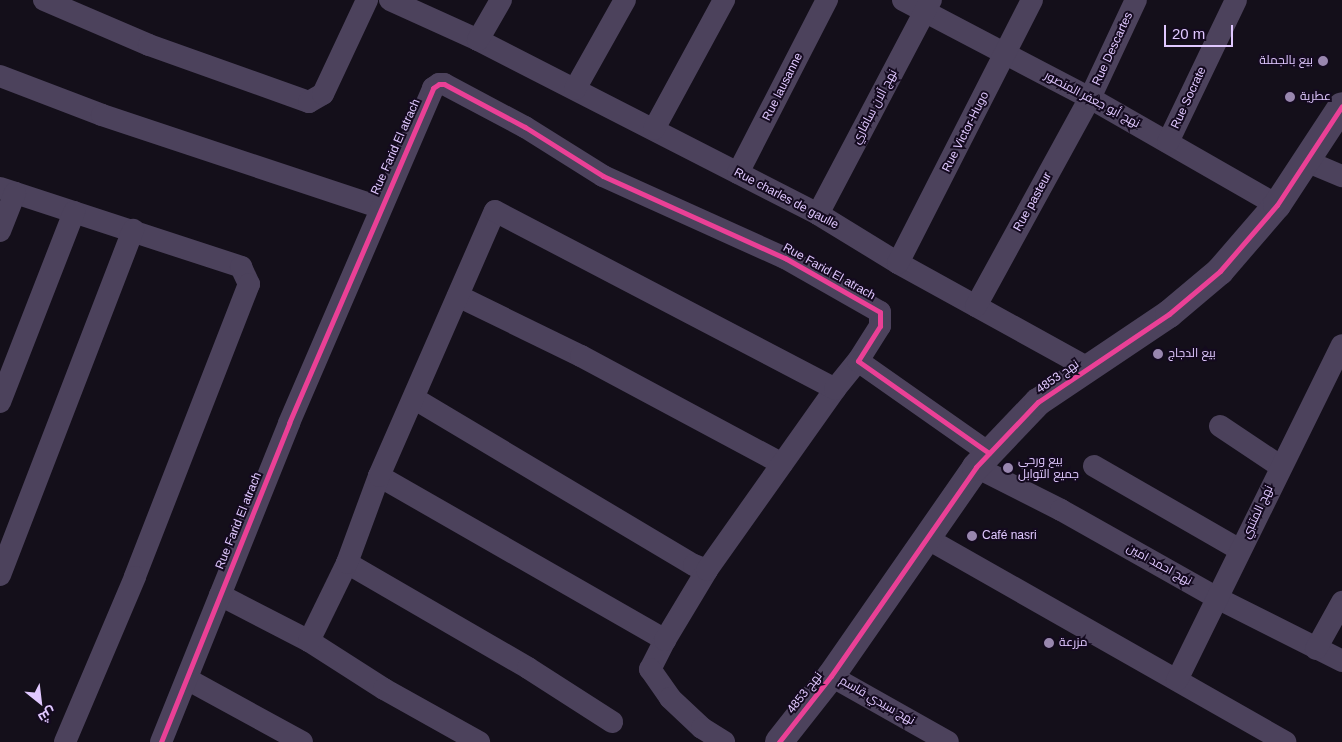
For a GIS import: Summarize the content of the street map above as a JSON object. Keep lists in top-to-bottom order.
{
  "streets": {
    "street": [
      "Rue Descartes",
      "Rue lausanne",
      "Rue Socrate",
      "نهج أبو جعفر المنصور",
      "نهج آلان سافاري",
      "Rue Victor-Hugo",
      "Rue Farid El atrach",
      "Rue charles de gaulle",
      "Rue pasteur",
      "نهج 4853",
      "نهج المتنبي",
      "نهج احمد امين",
      "نهج سيدي قاسم"
    ]
  },
  "crossings": [
    ["Rue Descartes", "نهج أبو جعفر المنصور"],
    ["Rue Descartes", "Rue pasteur"],
    ["Rue lausanne", "Rue charles de gaulle"],
    ["Rue Socrate", "نهج أبو جعفر المنصور"],
    ["نهج أبو جعفر المنصور", "نهج آلان سافاري"],
    ["نهج أبو جعفر المنصور", "Rue Victor-Hugo"],
    ["نهج أبو جعفر المنصور", "Rue pasteur"],
    ["نهج أبو جعفر المنصور", "نهج 4853"],
    ["نهج آلان سافاري", "Rue charles de gaulle"],
    ["Rue Victor-Hugo", "Rue charles de gaulle"],
    ["Rue charles de gaulle", "Rue pasteur"],
    ["Rue charles de gaulle", "نهج 4853"],
    ["نهج 4853", "نهج احمد امين"],
    ["نهج 4853", "نهج سيدي قاسم"],
    ["نهج المتنبي", "نهج احمد امين"]
  ],
  "places": [
    "بيع بالجملة",
    "عطرية",
    "بيع الدجاج",
    "بيع ورحي جميع التوابل",
    "Café nasri",
    "مزرعة"
  ],
  "scale_bar": "20 m",
  "north": "bottom right"
}
